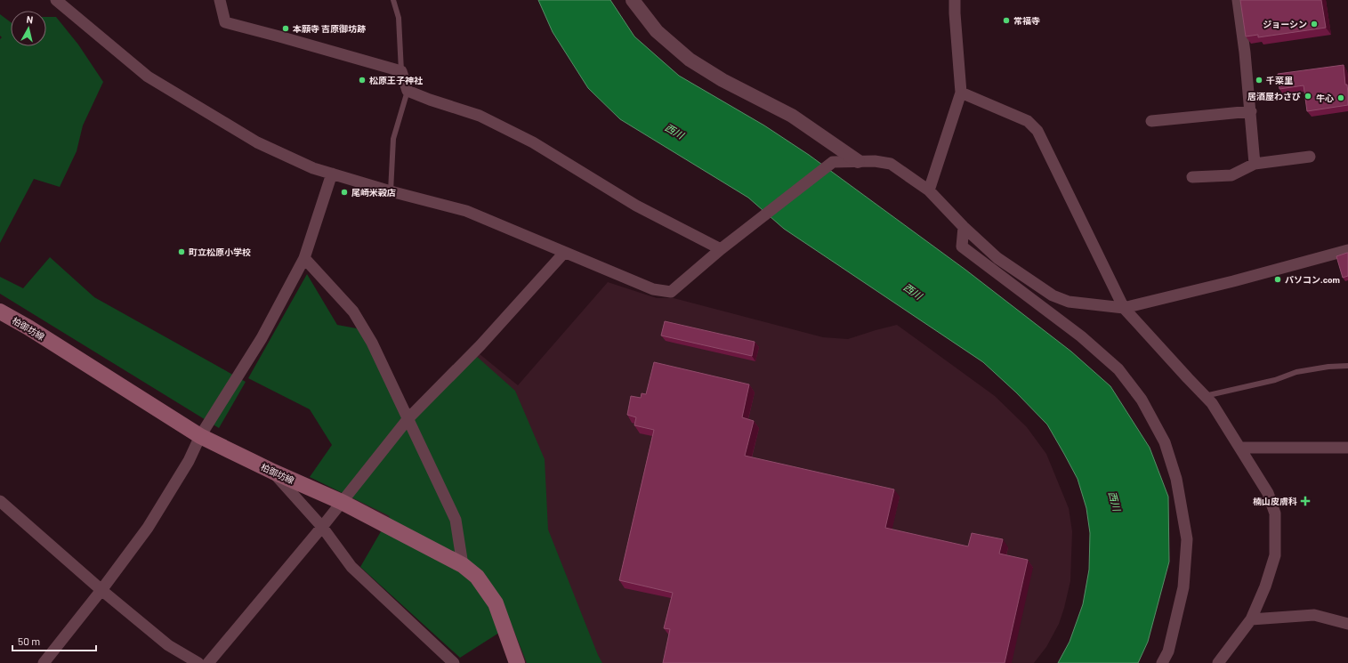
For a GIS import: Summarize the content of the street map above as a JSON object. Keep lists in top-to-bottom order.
{
  "streets": {
    "main road": ["柏御坊線"]
  },
  "water": ["西川"],
  "places": {
    "other": [
      "常福寺",
      "ジョーシン",
      "本願寺 吉原御坊跡",
      "松原王子神社",
      "千菜里",
      "居酒屋わさび",
      "牛心",
      "尾崎米穀店",
      "町立松原小学校",
      "パソコン.com"
    ],
    "health": ["楠山皮膚科"]
  },
  "scale_bar": "50 m",
  "north": "top"
}
